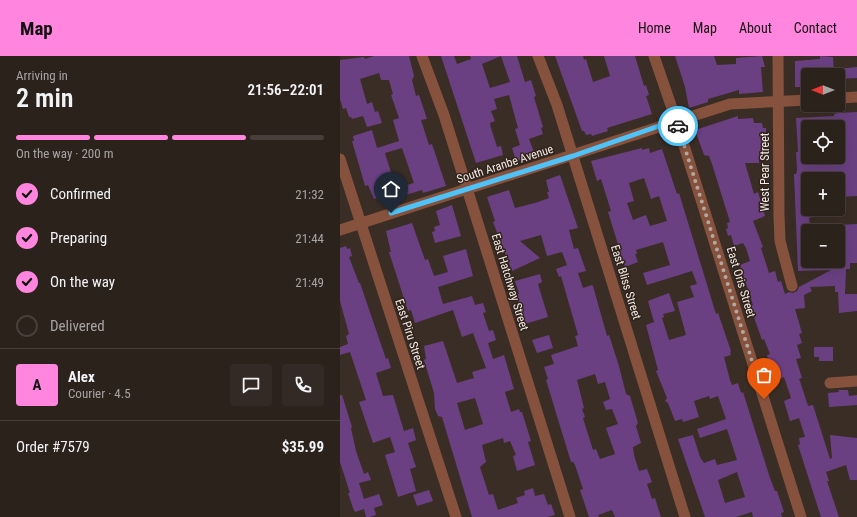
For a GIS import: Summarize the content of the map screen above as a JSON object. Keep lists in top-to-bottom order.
{
  "streets": {
    "street": [
      "South Aranbe Avenue",
      "West Pear Street",
      "East Hatchway Street",
      "East Bliss Street",
      "East Oris Street",
      "East Piru Street"
    ]
  },
  "crossings": [
    ["South Aranbe Avenue", "West Pear Street"],
    ["South Aranbe Avenue", "East Hatchway Street"],
    ["South Aranbe Avenue", "East Bliss Street"],
    ["South Aranbe Avenue", "East Oris Street"],
    ["South Aranbe Avenue", "East Piru Street"]
  ],
  "north": "left",
  "page": {
    "header": "Map",
    "nav": [
      "Home",
      "Map",
      "About",
      "Contact"
    ],
    "heading": ["2 min", "Arriving in", "21:56–22:01"],
    "panel": [
      "Alex",
      "Courier · 4.5",
      "Order #7579",
      "$35.99"
    ],
    "map_buttons": ["+", "−"],
    "bar": "On the way · 200 m",
    "list": [
      ["Confirmed", "21:32"],
      ["Preparing", "21:44"],
      ["On the way", "21:49"],
      "Delivered"
    ],
    "round": "A"
  }
}
